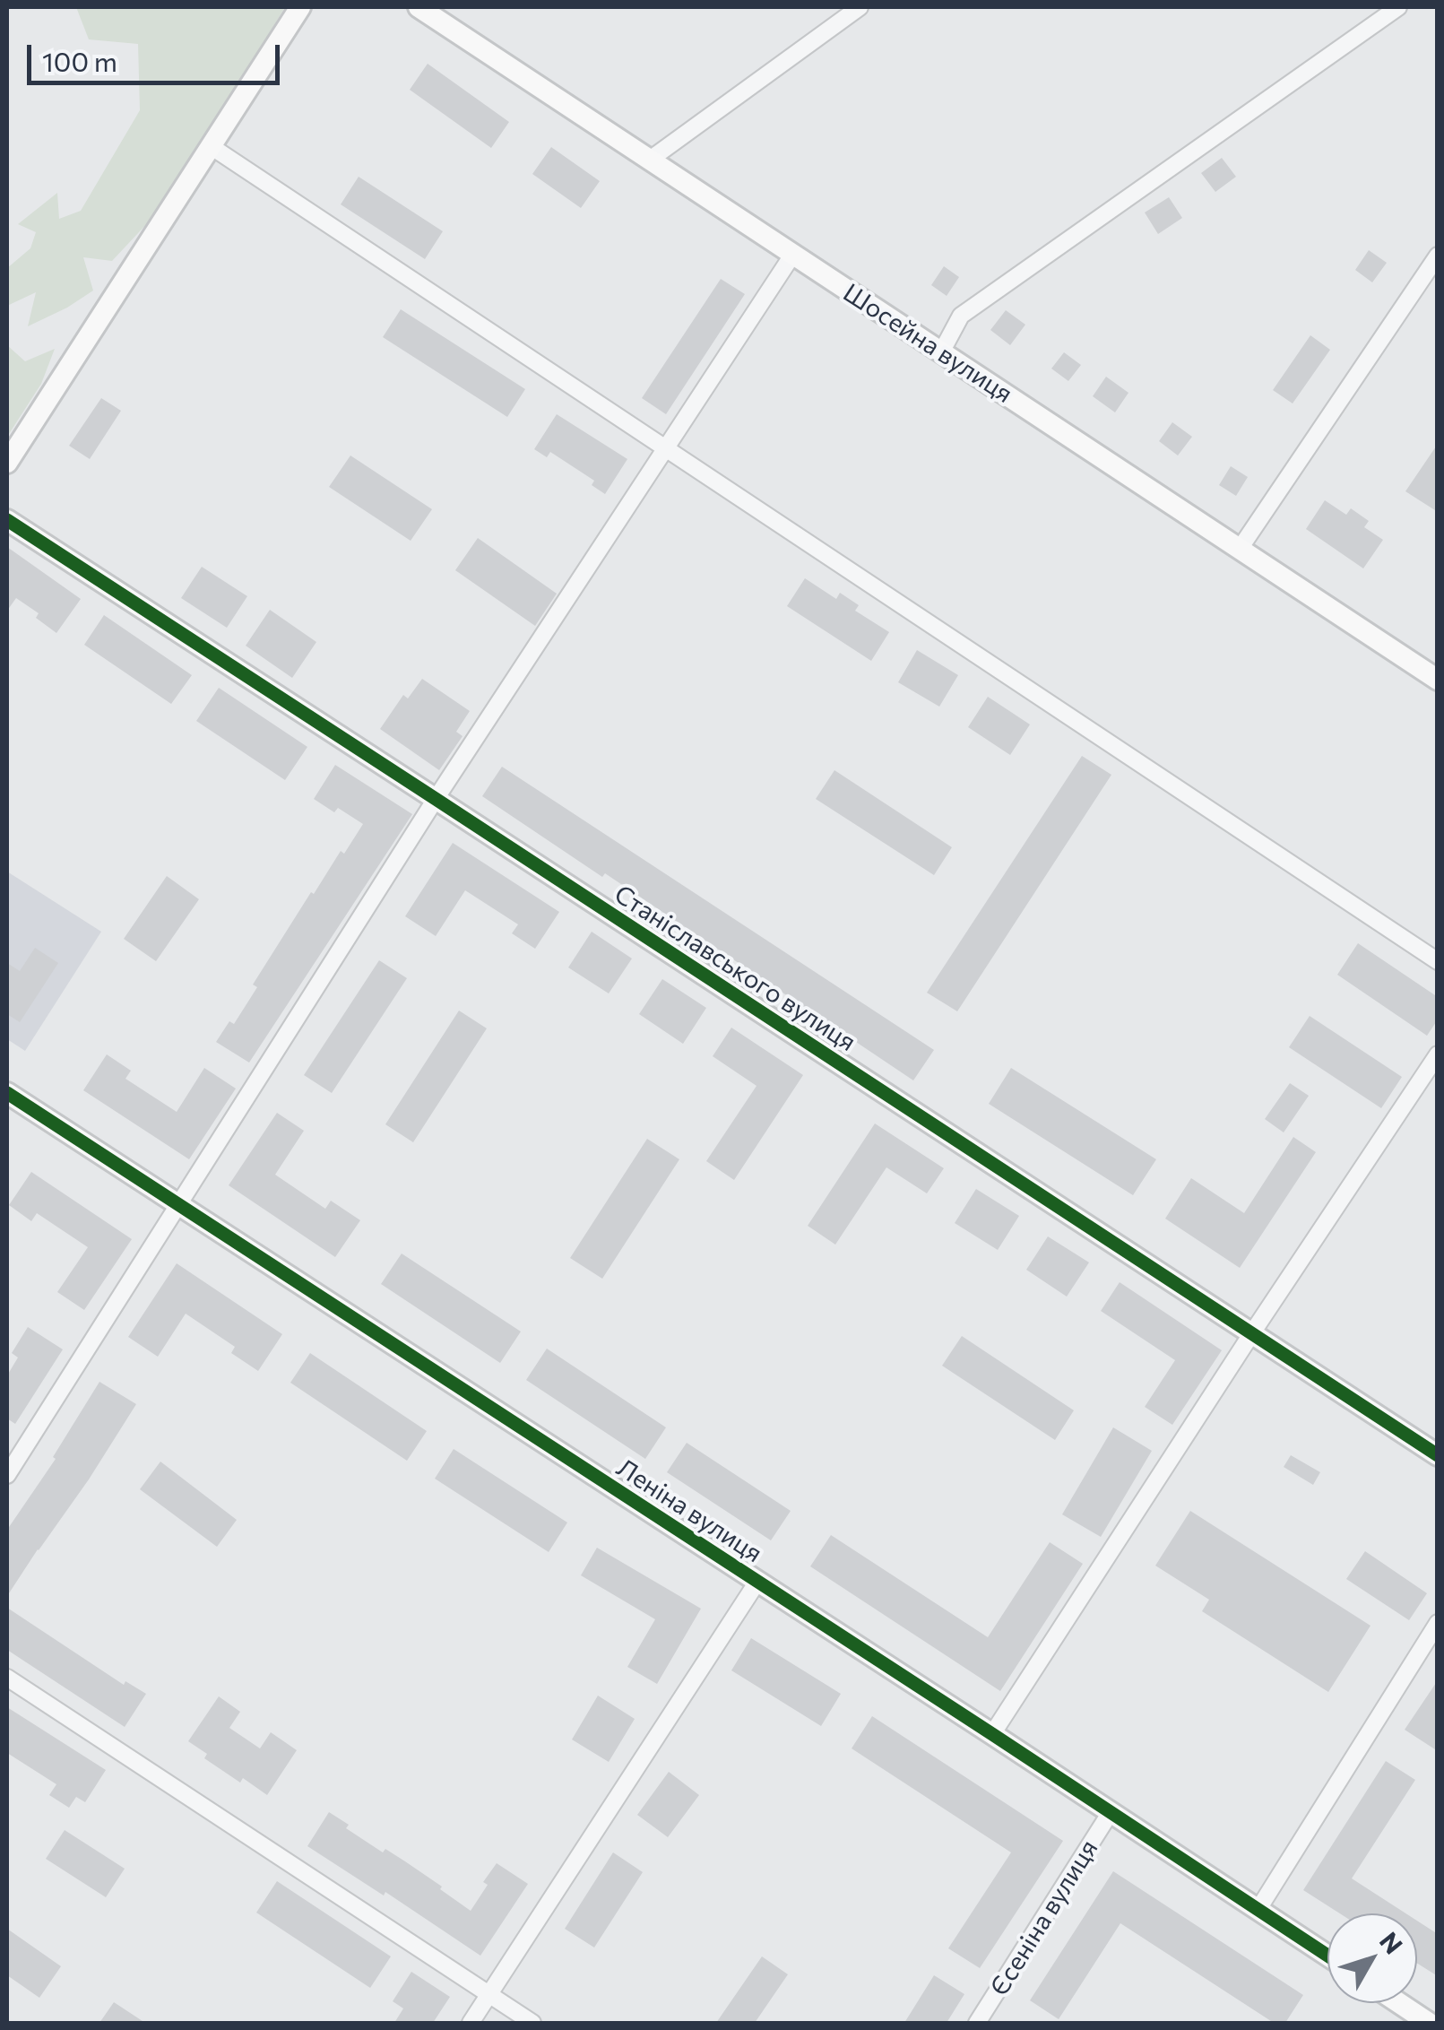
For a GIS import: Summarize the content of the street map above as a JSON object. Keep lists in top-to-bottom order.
{
  "streets": {
    "street": [
      "Шосейна вулиця",
      "Станіславського вулиця",
      "Леніна вулиця",
      "Єсеніна вулиця"
    ]
  },
  "crossings": [
    ["Леніна вулиця", "Єсеніна вулиця"]
  ],
  "scale_bar": "100 m",
  "north": "top right"
}
